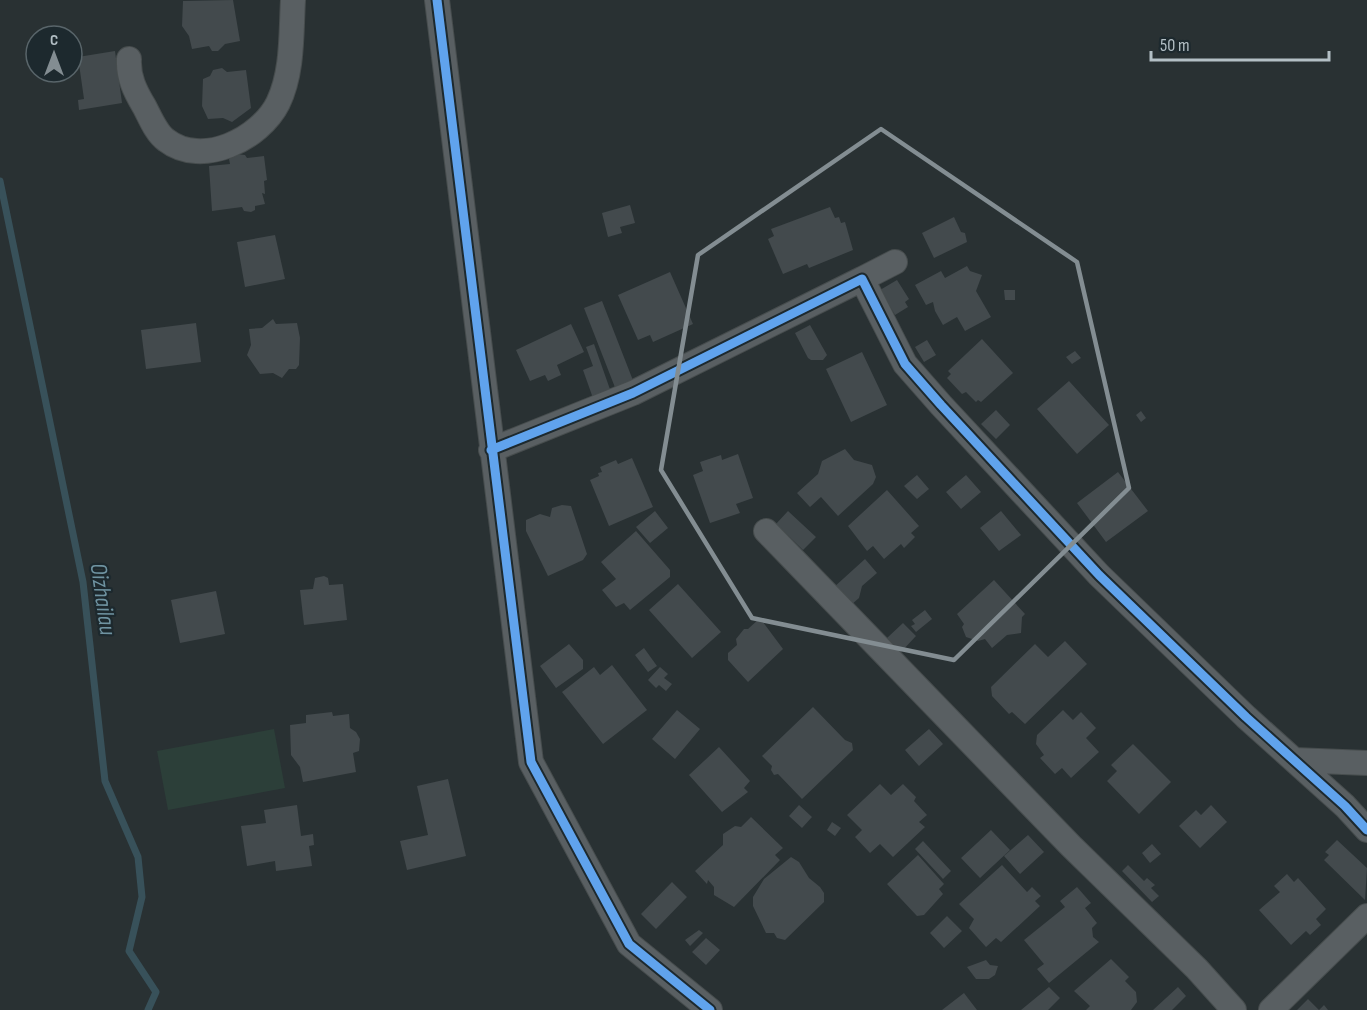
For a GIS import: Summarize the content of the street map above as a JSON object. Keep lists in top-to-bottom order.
{
  "water": ["Oizhailau"],
  "scale_bar": "50 m",
  "north": "top"
}
